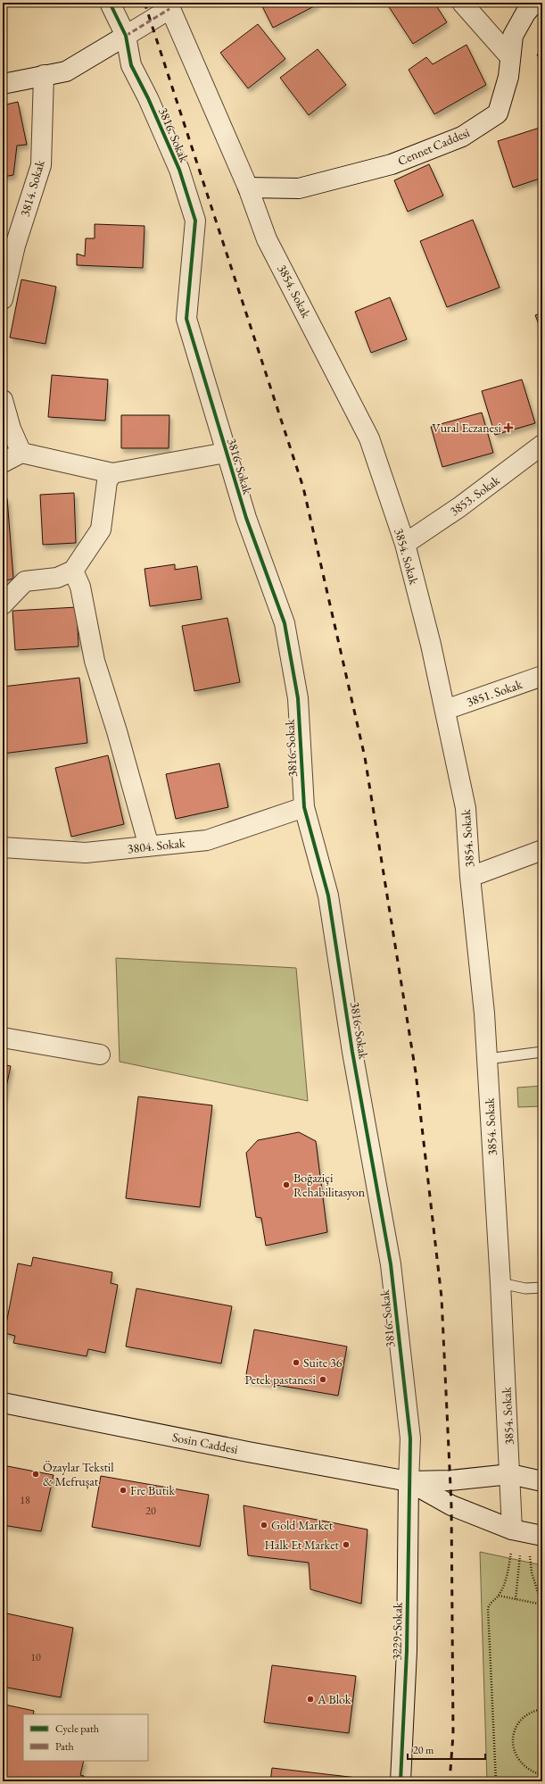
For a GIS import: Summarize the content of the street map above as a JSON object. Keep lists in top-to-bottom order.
{
  "streets": {
    "street": [
      "3816. Sokak",
      "Cennet Caddesi",
      "3814. Sokak",
      "3854. Sokak",
      "3853. Sokak",
      "3851. Sokak",
      "3804. Sokak",
      "Sosin Caddesi",
      "3229. Sokak"
    ]
  },
  "crossings": [
    ["3816. Sokak", "3804. Sokak"],
    ["3816. Sokak", "Sosin Caddesi"],
    ["3816. Sokak", "3229. Sokak"],
    ["Cennet Caddesi", "3854. Sokak"],
    ["3854. Sokak", "3853. Sokak"],
    ["3854. Sokak", "3851. Sokak"],
    ["Sosin Caddesi", "3229. Sokak"]
  ],
  "places": {
    "health": ["Vural Eczanesi"],
    "other": [
      "Boğaziçi Rehabilitasyon",
      "Suite 36",
      "Petek pastanesi",
      "Özaylar Tekstil & Mefruşat",
      "Fre Butik",
      "Gold Market",
      "Halk Et Market",
      "A Blok"
    ]
  },
  "house_numbers": ["18", "20", "10"],
  "legend": ["Cycle path", "Path"],
  "scale_bar": "20 m"
}
